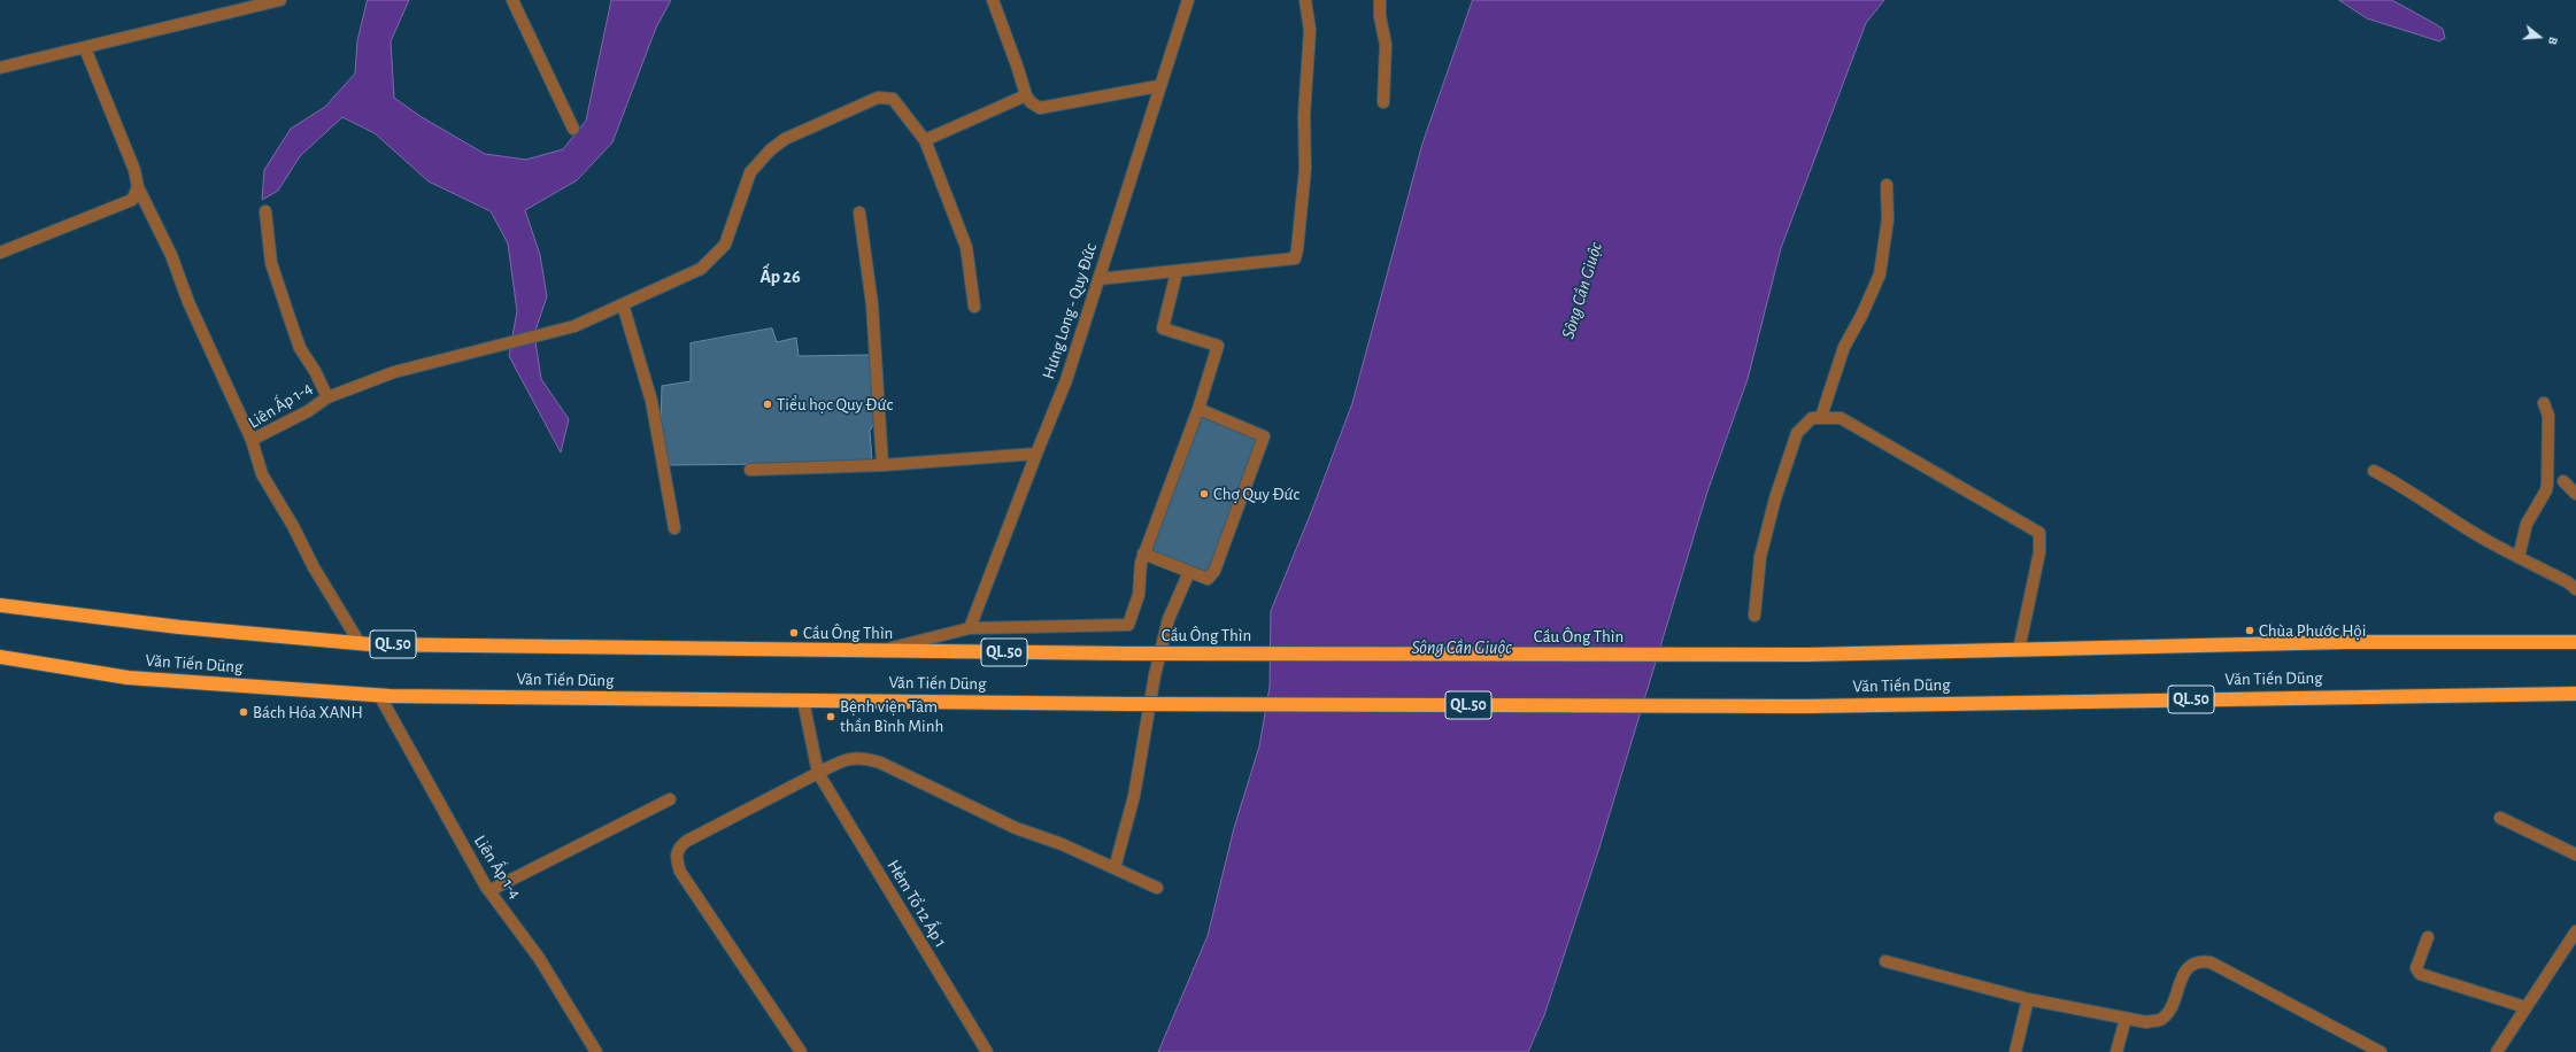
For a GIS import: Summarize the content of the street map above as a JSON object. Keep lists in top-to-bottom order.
{
  "streets": {
    "highway": ["Cầu Ông Thìn", "QL.50", "Văn Tiến Dũng"],
    "street": ["Hưng Long - Quy Đức", "Liên Ấp 1-4", "Hẻm Tổ 12 Ấp 1"]
  },
  "crossings": [
    ["Liên Ấp 1-4", "Văn Tiến Dũng"],
    ["Cầu Ông Thìn", "Văn Tiến Dũng"],
    ["Văn Tiến Dũng", "Hẻm Tổ 12 Ấp 1"]
  ],
  "districts": ["Ấp 26"],
  "water": ["Sông Cần Giuộc"],
  "places": [
    "Tiểu học Quy Đức",
    "Chợ Quy Đức",
    "Chùa Phước Hội",
    "Cầu Ông Thìn",
    "Bách Hóa XANH",
    "Bệnh viện Tâm thần Bình Minh"
  ],
  "north": "right"
}
